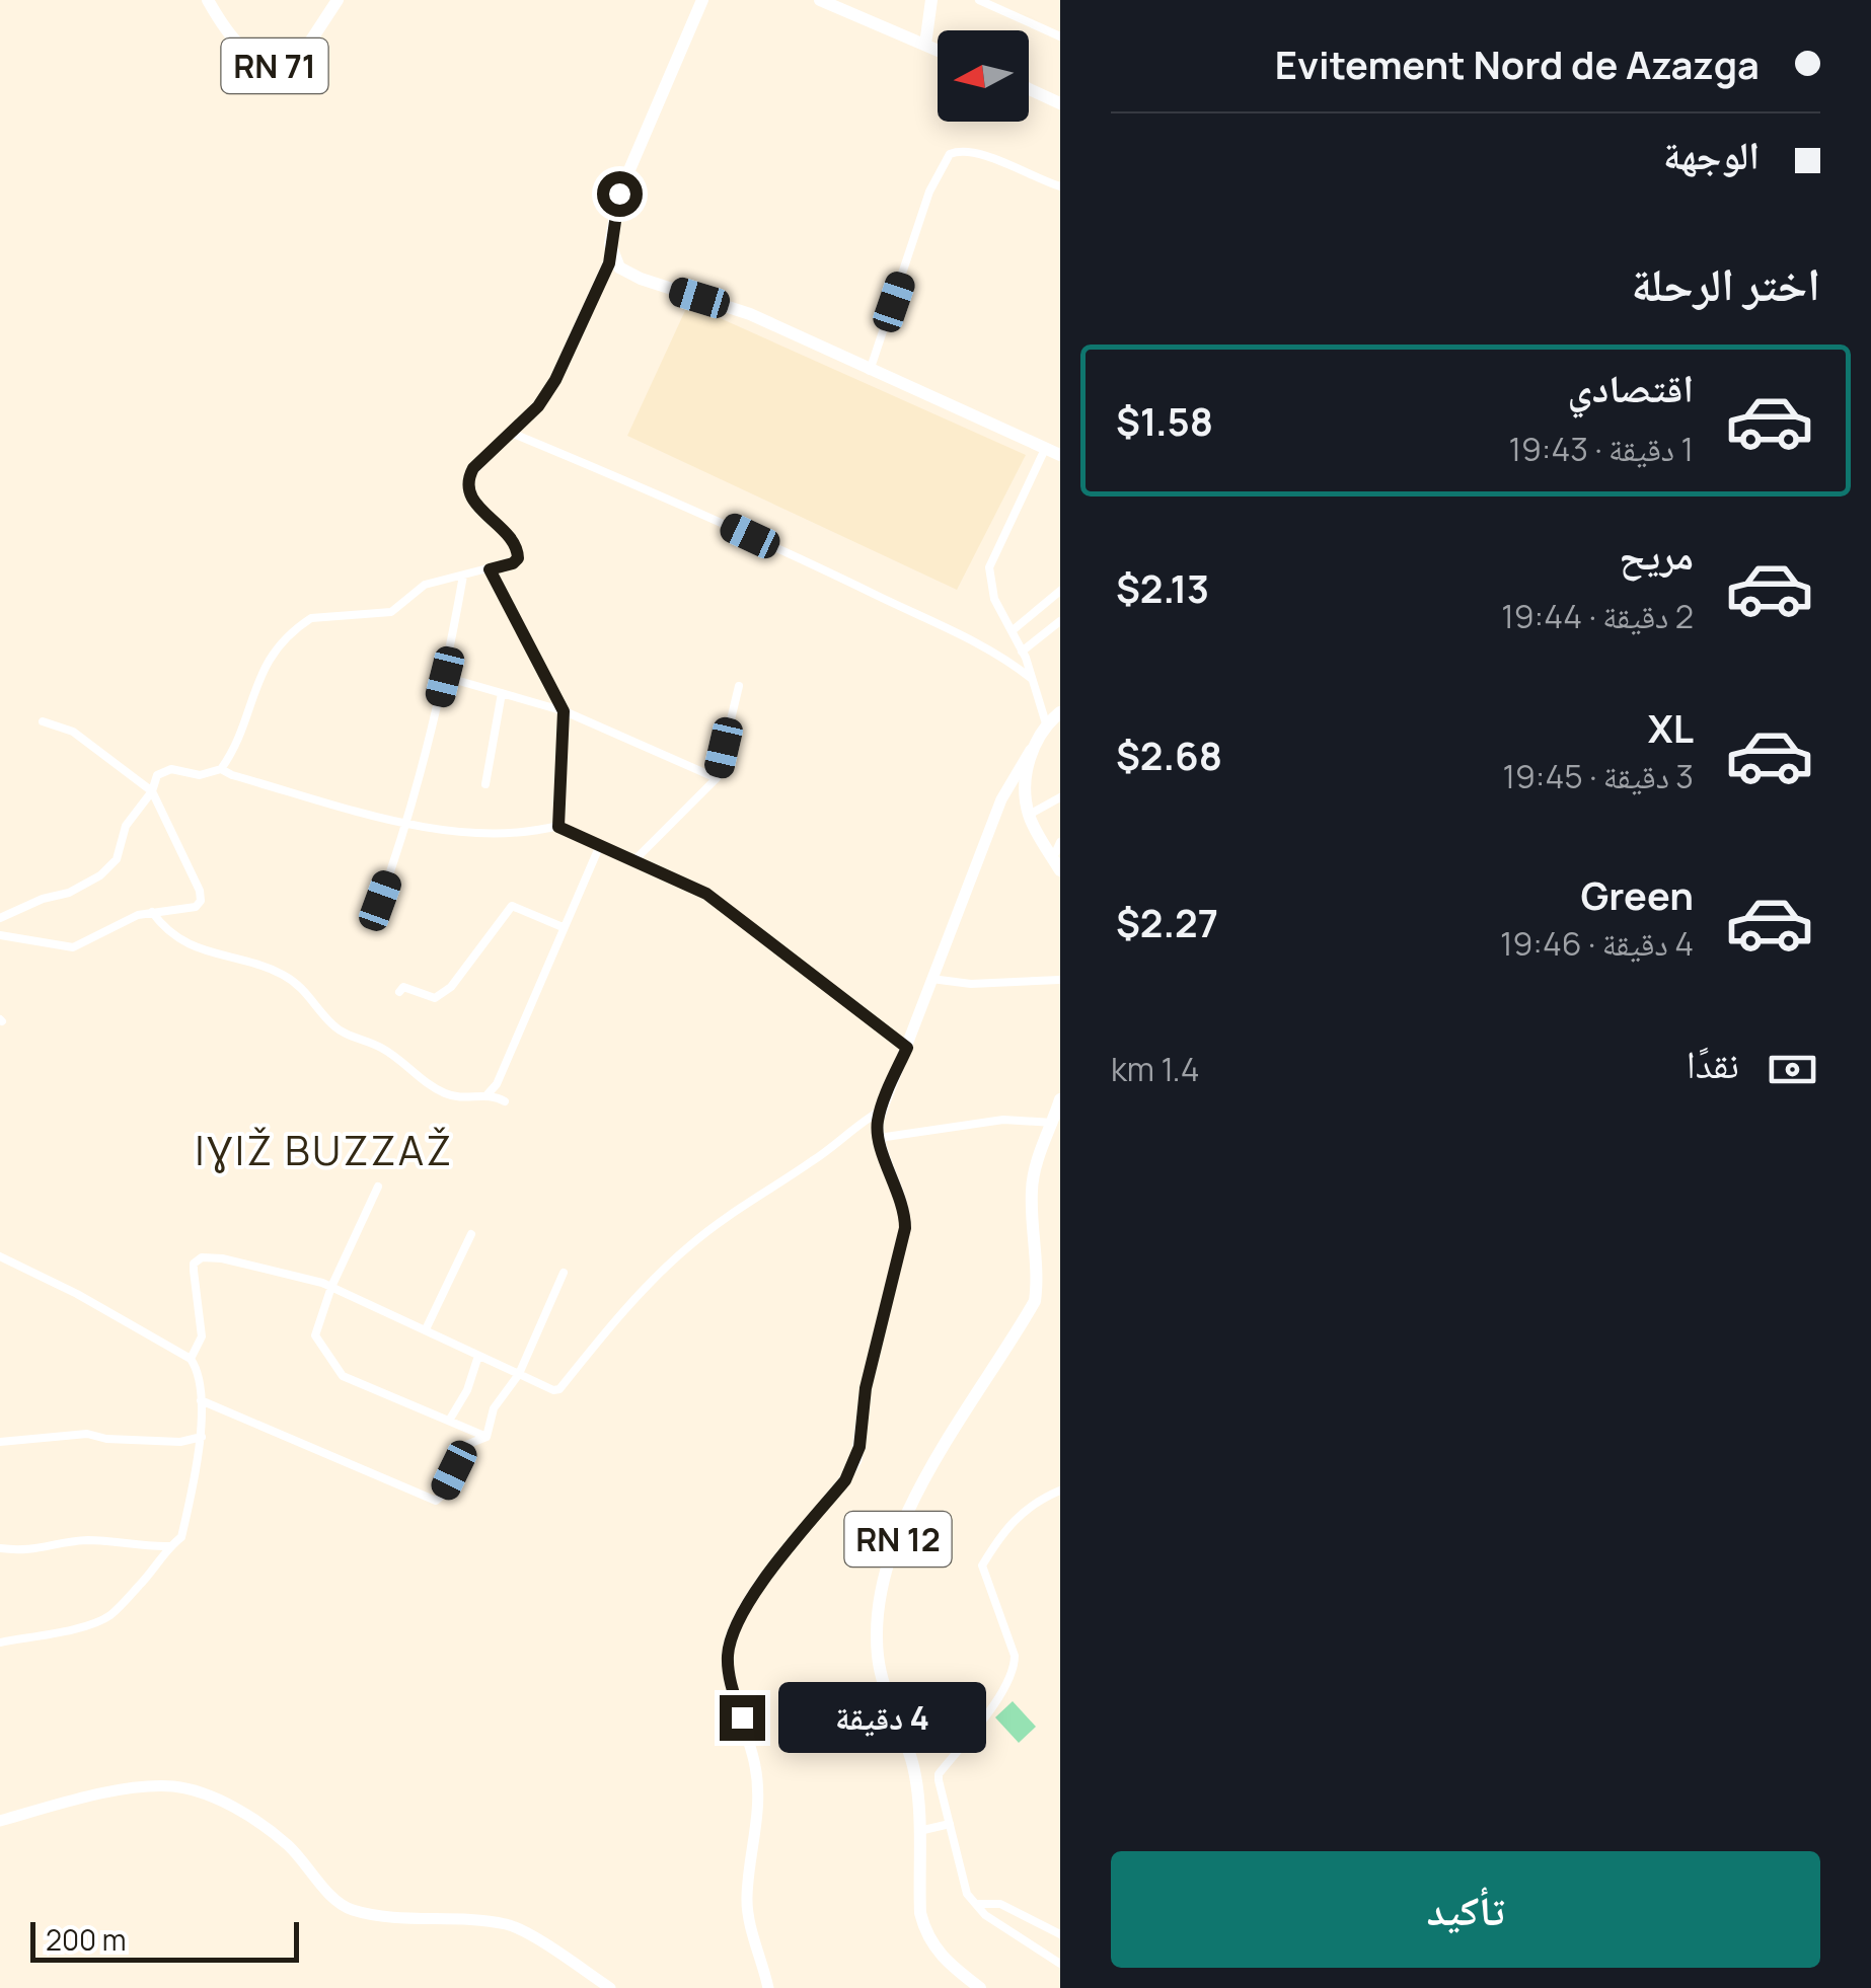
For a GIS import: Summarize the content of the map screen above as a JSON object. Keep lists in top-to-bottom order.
{
  "streets": {
    "main road": ["RN 71", "RN 12"]
  },
  "districts": ["IƔIŽ BUZZAŽ"],
  "scale_bar": "200 m",
  "north": "left",
  "page": {
    "banner": ["Evitement Nord de Azazga", "الوجهة"],
    "heading": "اختر الرحلة",
    "list": [
      {
        "name": "اقتصادي",
        "note": "1 دقيقة · 19:43",
        "value": "$1.58"
      },
      {
        "name": "مريح",
        "note": "2 دقيقة · 19:44",
        "value": "$2.13"
      },
      {
        "name": "XL",
        "note": "3 دقيقة · 19:45",
        "value": "$2.68"
      },
      {
        "name": "Green",
        "note": "4 دقيقة · 19:46",
        "value": "$2.27"
      }
    ],
    "pay": ["نقدًا", "1.4 km"],
    "bubble": "4 دقيقة",
    "buttons": "تأكيد",
    "scale": "200 m"
  }
}
